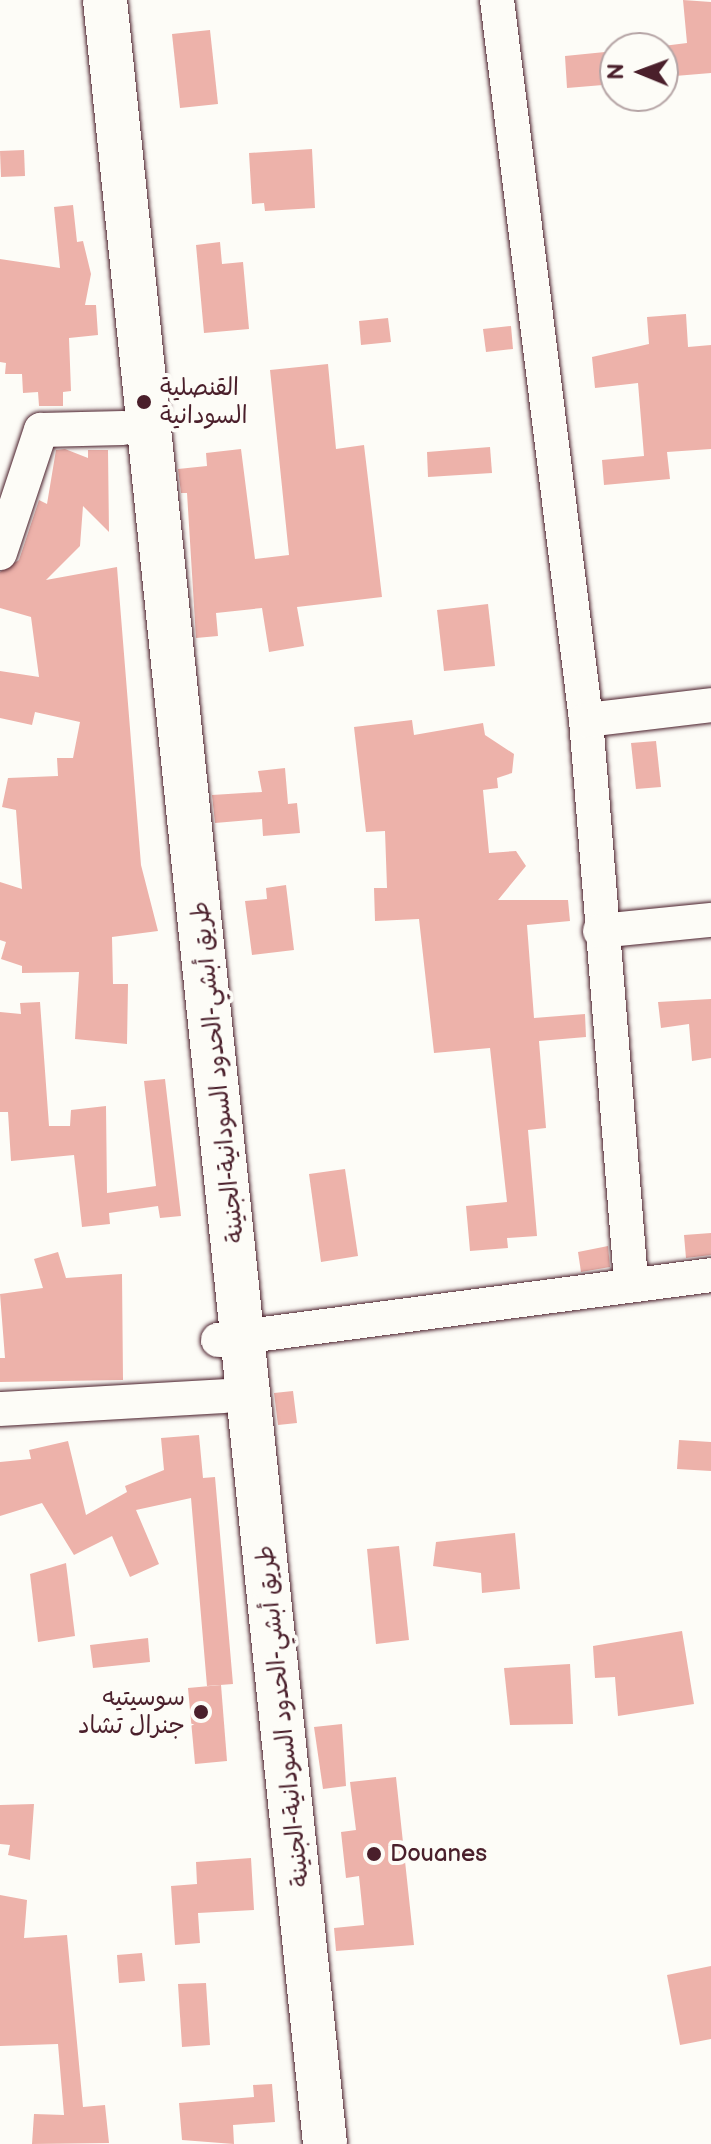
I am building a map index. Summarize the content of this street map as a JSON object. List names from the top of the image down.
{
  "streets": {
    "highway": ["طريق أبشي-الحدود السودانية-الجنينة"]
  },
  "places": ["القنصلية السودانية", "سوسيتيه جنرال تشاد", "Douanes"],
  "north": "left"
}
